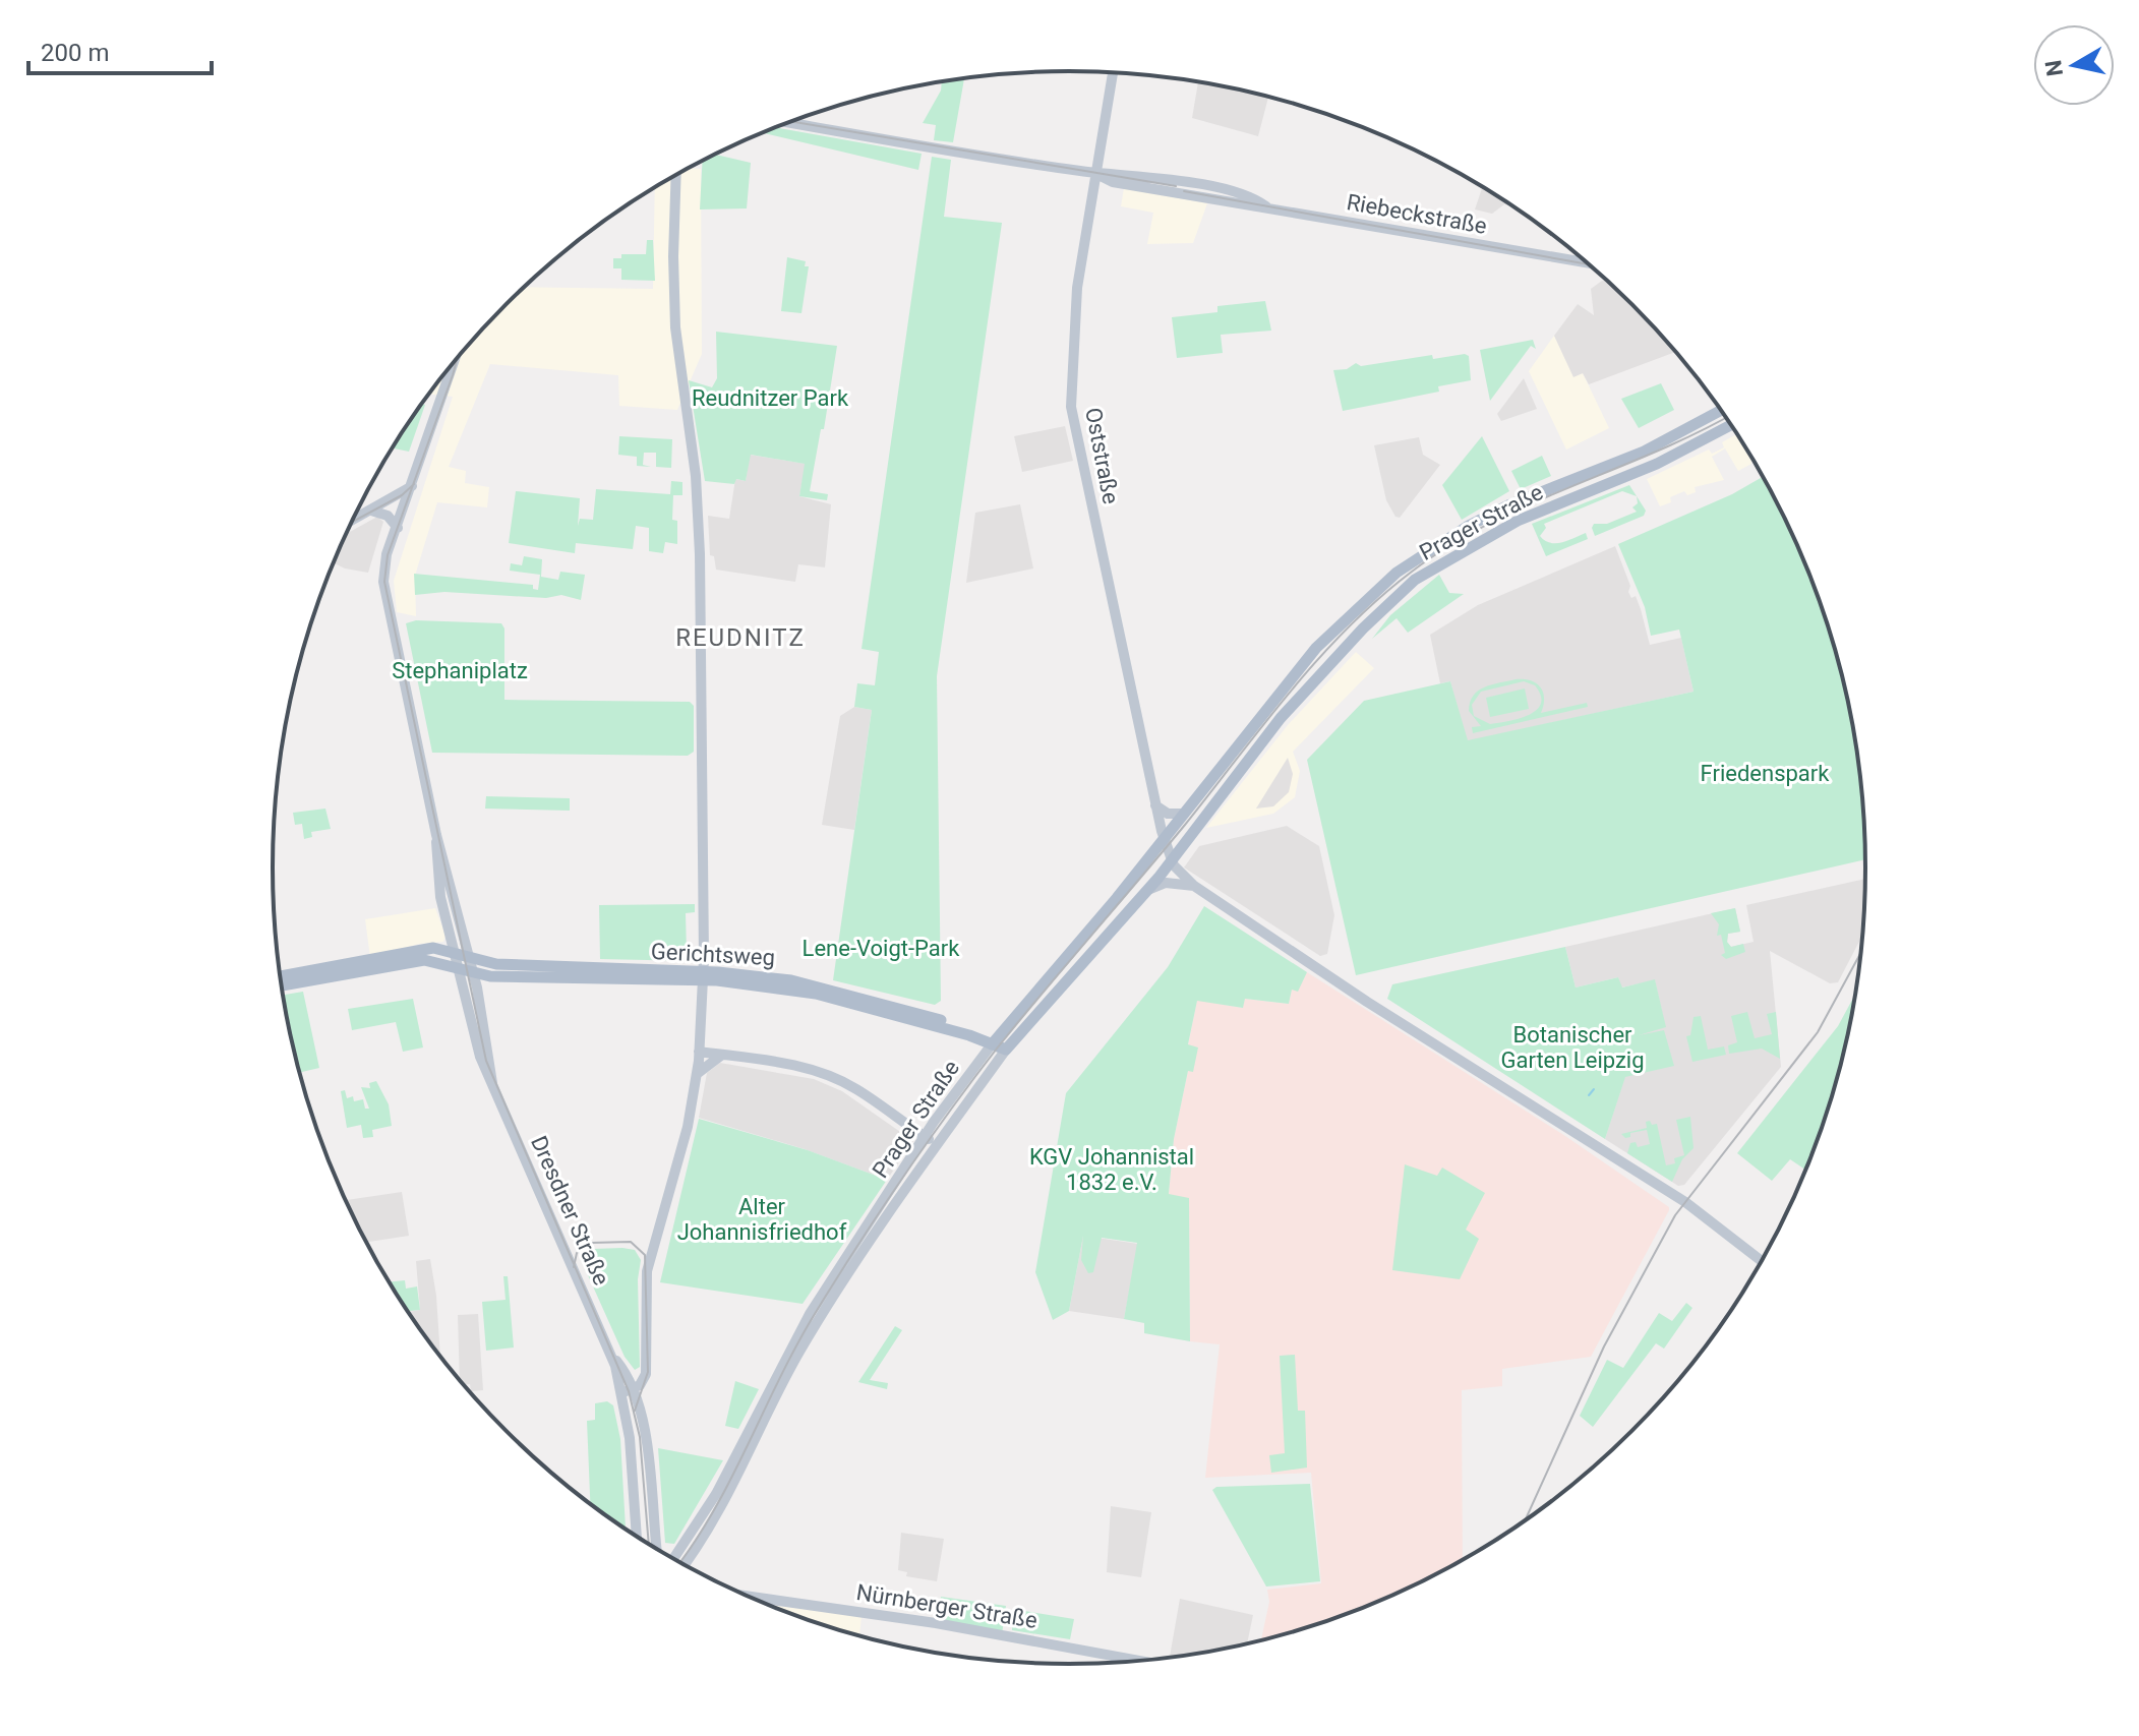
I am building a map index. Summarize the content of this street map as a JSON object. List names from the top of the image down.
{
  "streets": {
    "main road": ["Prager Straße", "Gerichtsweg"],
    "street": [
      "Riebeckstraße",
      "Oststraße",
      "Dresdner Straße",
      "Nürnberger Straße"
    ]
  },
  "crossings": [
    ["Riebeckstraße", "Oststraße"],
    ["Oststraße", "Prager Straße"],
    ["Prager Straße", "Gerichtsweg"],
    ["Gerichtsweg", "Dresdner Straße"]
  ],
  "districts": ["REUDNITZ"],
  "parks": [
    "Reudnitzer Park",
    "Stephaniplatz",
    "Friedenspark",
    "Lene-Voigt-Park",
    "Botanischer Garten Leipzig",
    "KGV Johannistal 1832 e.V.",
    "Alter Johannisfriedhof"
  ],
  "scale_bar": "200 m",
  "north": "left"
}
